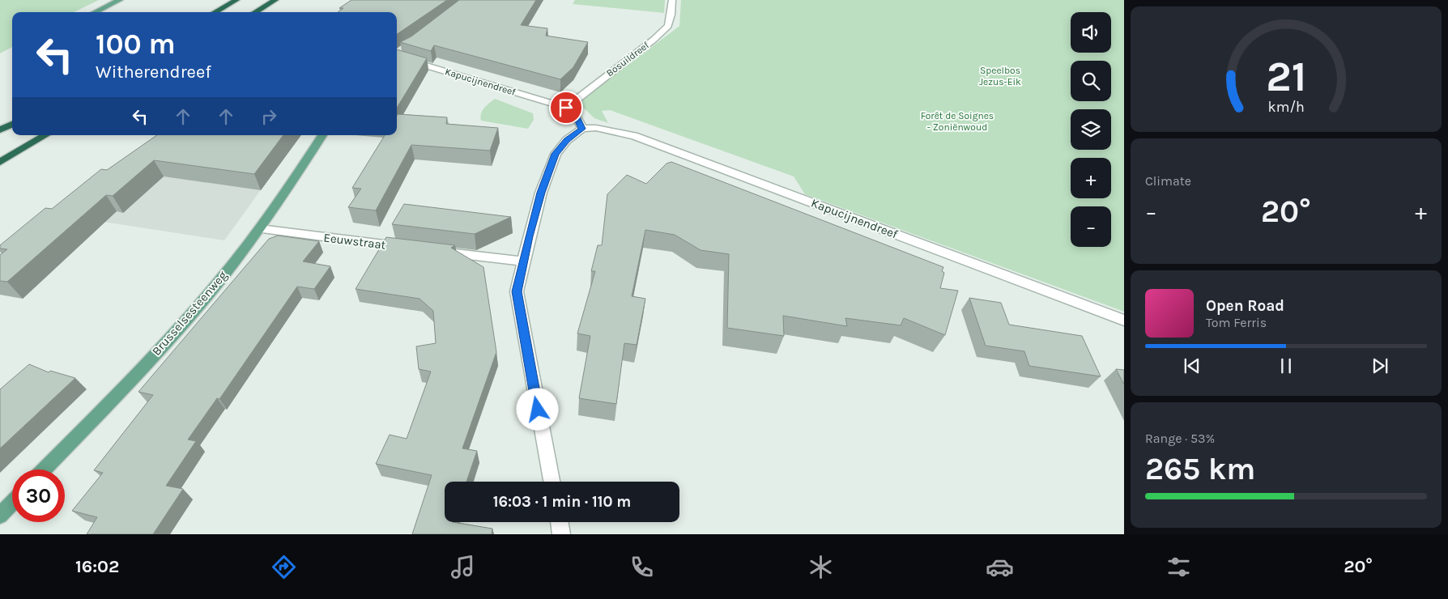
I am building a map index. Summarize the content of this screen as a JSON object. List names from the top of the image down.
{
  "streets": {
    "main road": ["Brusselsesteenweg"],
    "street": ["Bosuildreef", "Kapucijnendreef", "Eeuwstraat"]
  },
  "crossings": [
    ["Bosuildreef", "Kapucijnendreef"],
    ["Eeuwstraat", "Brusselsesteenweg"]
  ],
  "parks": ["Speelbos Jezus-Eik", "Forêt de Soignes - Zoniënwoud"],
  "page": {
    "map_buttons": ["+", "−"],
    "turn": ["100 m", "Witherendreef"],
    "tile": [
      "Climate",
      ["Range · 53%", "265 km"]
    ],
    "heat": ["−", "20°", "+"],
    "song": ["Open Road", "Tom Ferris"],
    "limit": "30",
    "trip": "16:03 · 1 min · 110 m",
    "tabs": ["16:02", "20°"],
    "gauge": ["21", "km/h"]
  }
}
